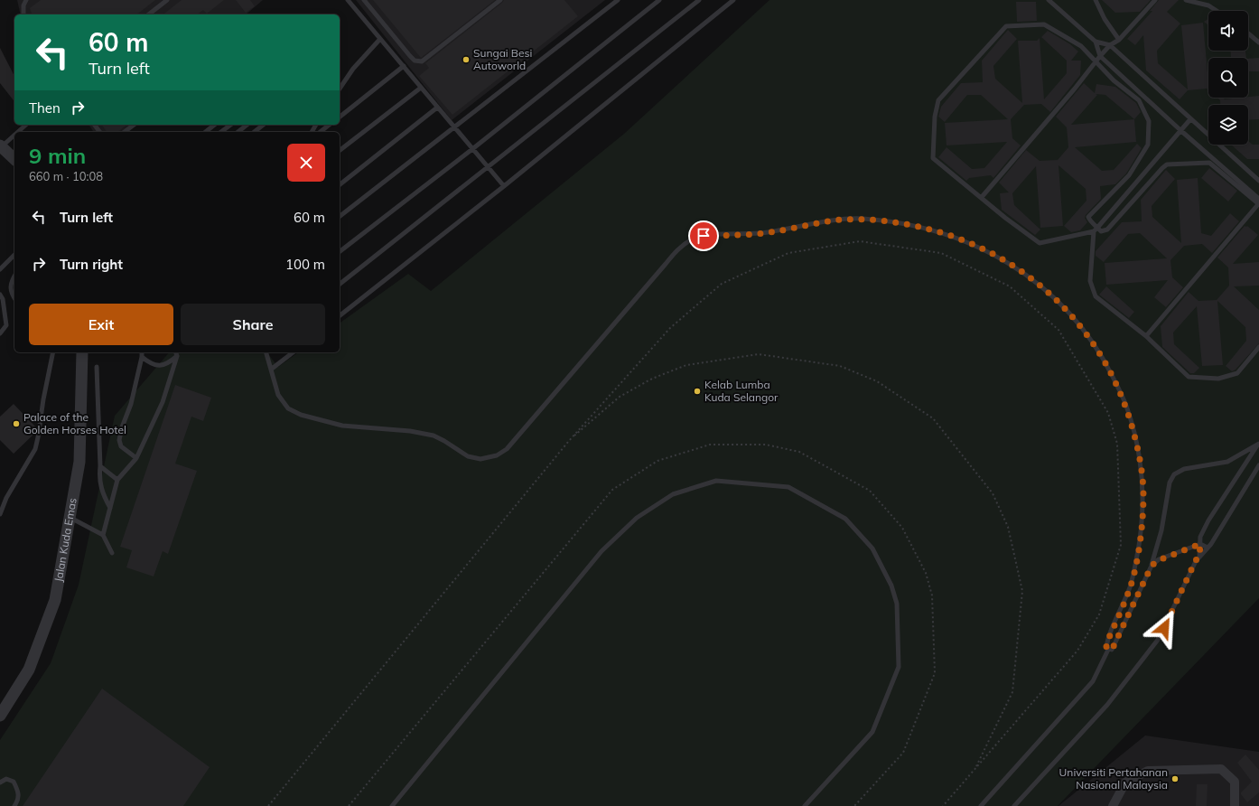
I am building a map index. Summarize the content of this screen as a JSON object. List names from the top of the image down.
{
  "streets": {
    "street": ["Jalan Kuda Emas"]
  },
  "places": [
    "Sungai Besi Autoworld",
    "Kelab Lumba Kuda Selangor",
    "Palace of the Golden Horses Hotel",
    "Universiti Pertahanan Nasional Malaysia"
  ],
  "page": {
    "turn": ["60 m", "Turn left"],
    "then": "Then",
    "heading": ["9 min", "660 m · 10:08"],
    "list": [
      {
        "name": "Turn left",
        "value": "60 m"
      },
      {
        "name": "Turn right",
        "value": "100 m"
      }
    ],
    "buttons": ["Exit", "Share"]
  }
}
